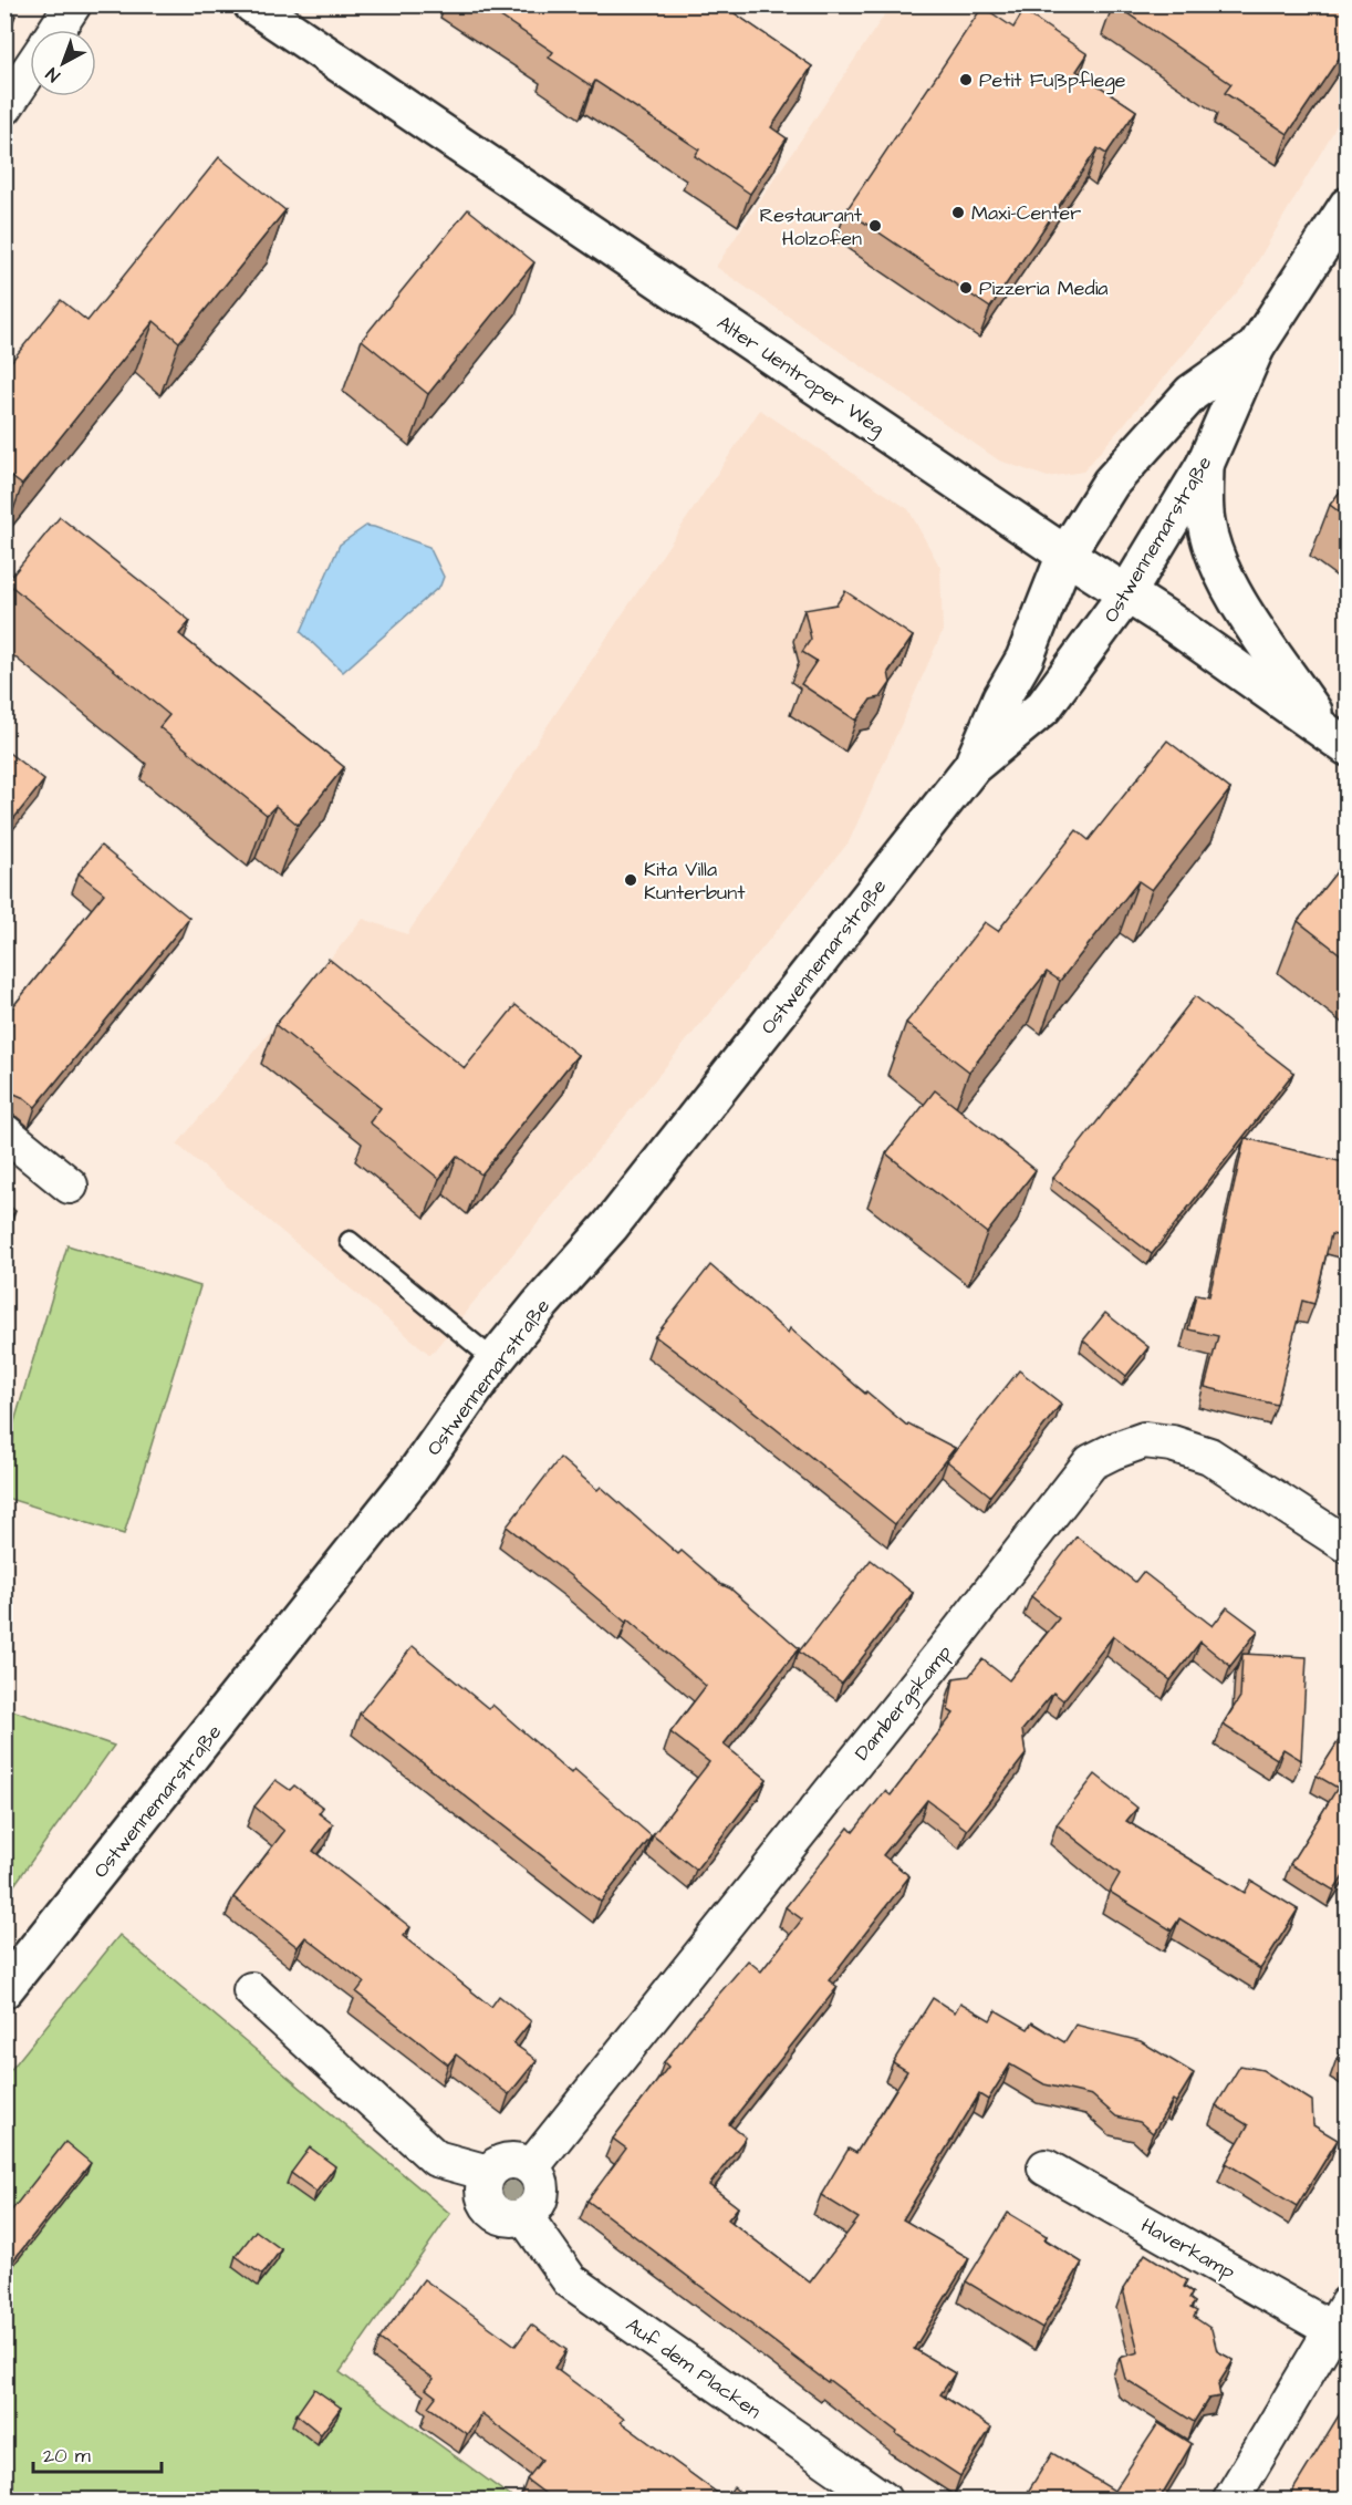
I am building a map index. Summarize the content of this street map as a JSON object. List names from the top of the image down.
{
  "streets": {
    "street": [
      "Alter Uentroper Weg",
      "Ostwennemarstraße",
      "Dambergskamp",
      "Haverkamp",
      "Auf dem Placken"
    ]
  },
  "crossings": [
    ["Alter Uentroper Weg", "Ostwennemarstraße"],
    ["Dambergskamp", "Auf dem Placken"]
  ],
  "places": [
    "Petit Fußpflege",
    "Maxi-Center",
    "Restaurant Holzofen",
    "Pizzeria Media",
    "Kita Villa Kunterbunt"
  ],
  "scale_bar": "20 m",
  "north": "bottom left"
}
